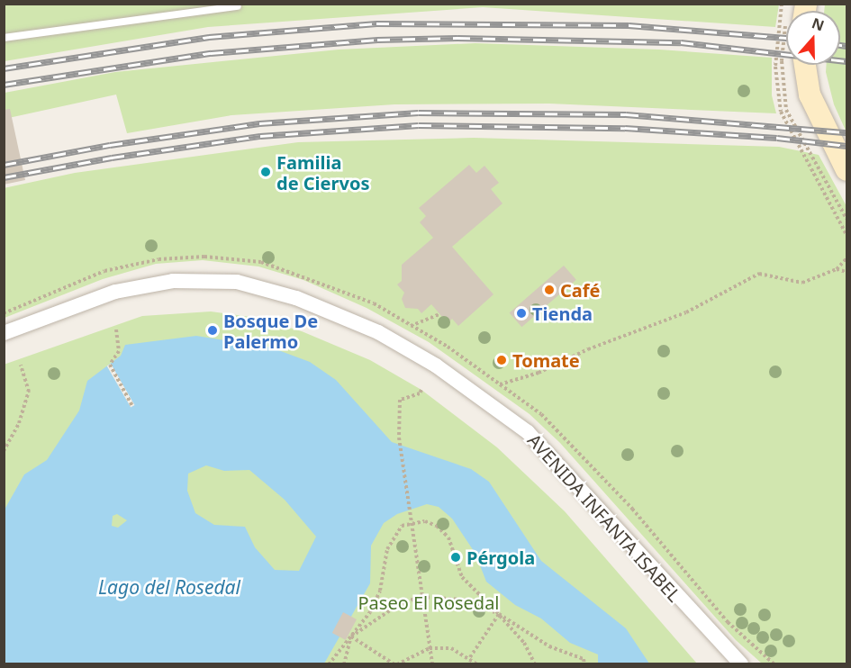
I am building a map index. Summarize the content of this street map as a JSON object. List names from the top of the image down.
{
  "streets": {
    "street": ["AVENIDA INFANTA ISABEL"]
  },
  "water": ["Lago del Rosedal"],
  "parks": ["Paseo El Rosedal"],
  "places": [
    "Familia de Ciervos",
    "Café",
    "Tienda",
    "Bosque De Palermo",
    "Tomate",
    "Pérgola"
  ],
  "north": "top"
}
